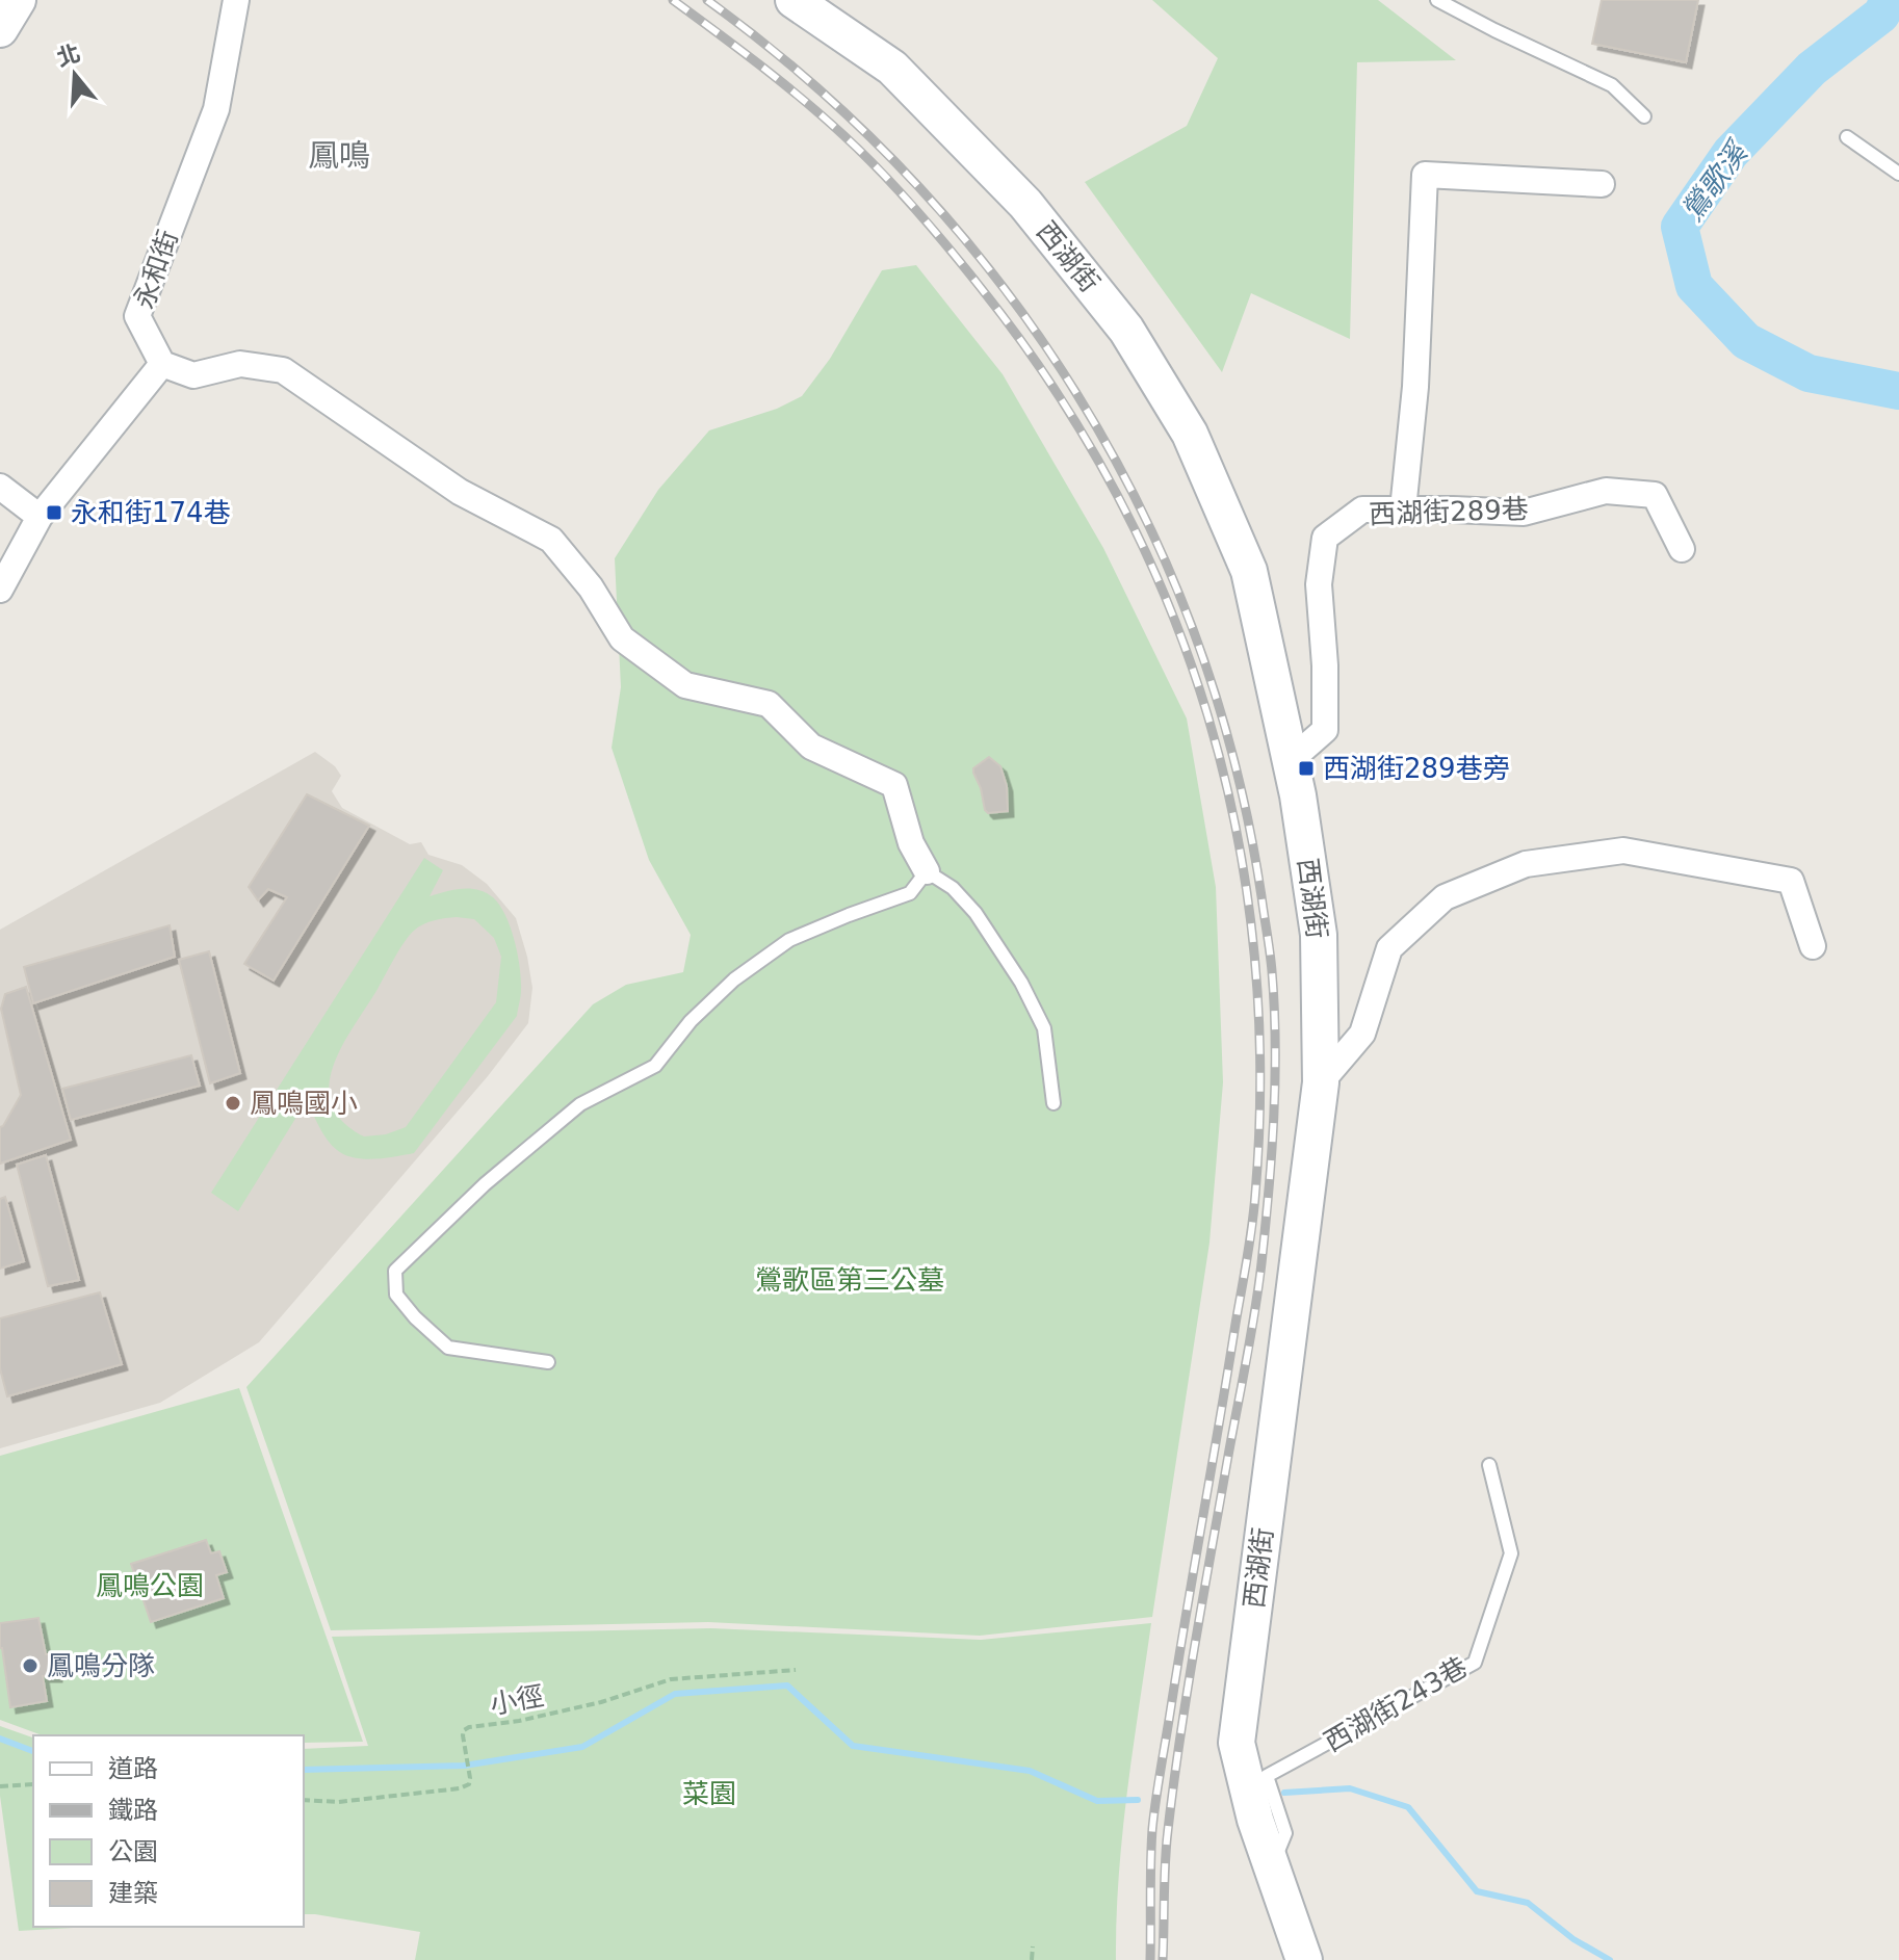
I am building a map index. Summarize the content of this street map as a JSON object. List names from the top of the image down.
{
  "streets": {
    "street": ["西湖街", "永和街", "西湖街289巷"],
    "lane": ["西湖街243巷"],
    "path": ["小徑"]
  },
  "crossings": [
    ["西湖街", "西湖街289巷"],
    ["西湖街", "西湖街243巷"]
  ],
  "districts": ["鳳鳴"],
  "water": ["鶯歌溪"],
  "parks": ["鶯歌區第三公墓", "鳳鳴公園", "菜園"],
  "places": {
    "transit": ["永和街174巷", "西湖街289巷旁"],
    "other": ["鳳鳴國小", "鳳鳴分隊"]
  },
  "legend": [
    "道路",
    "鐵路",
    "公園",
    "建築"
  ],
  "north": "top"
}
